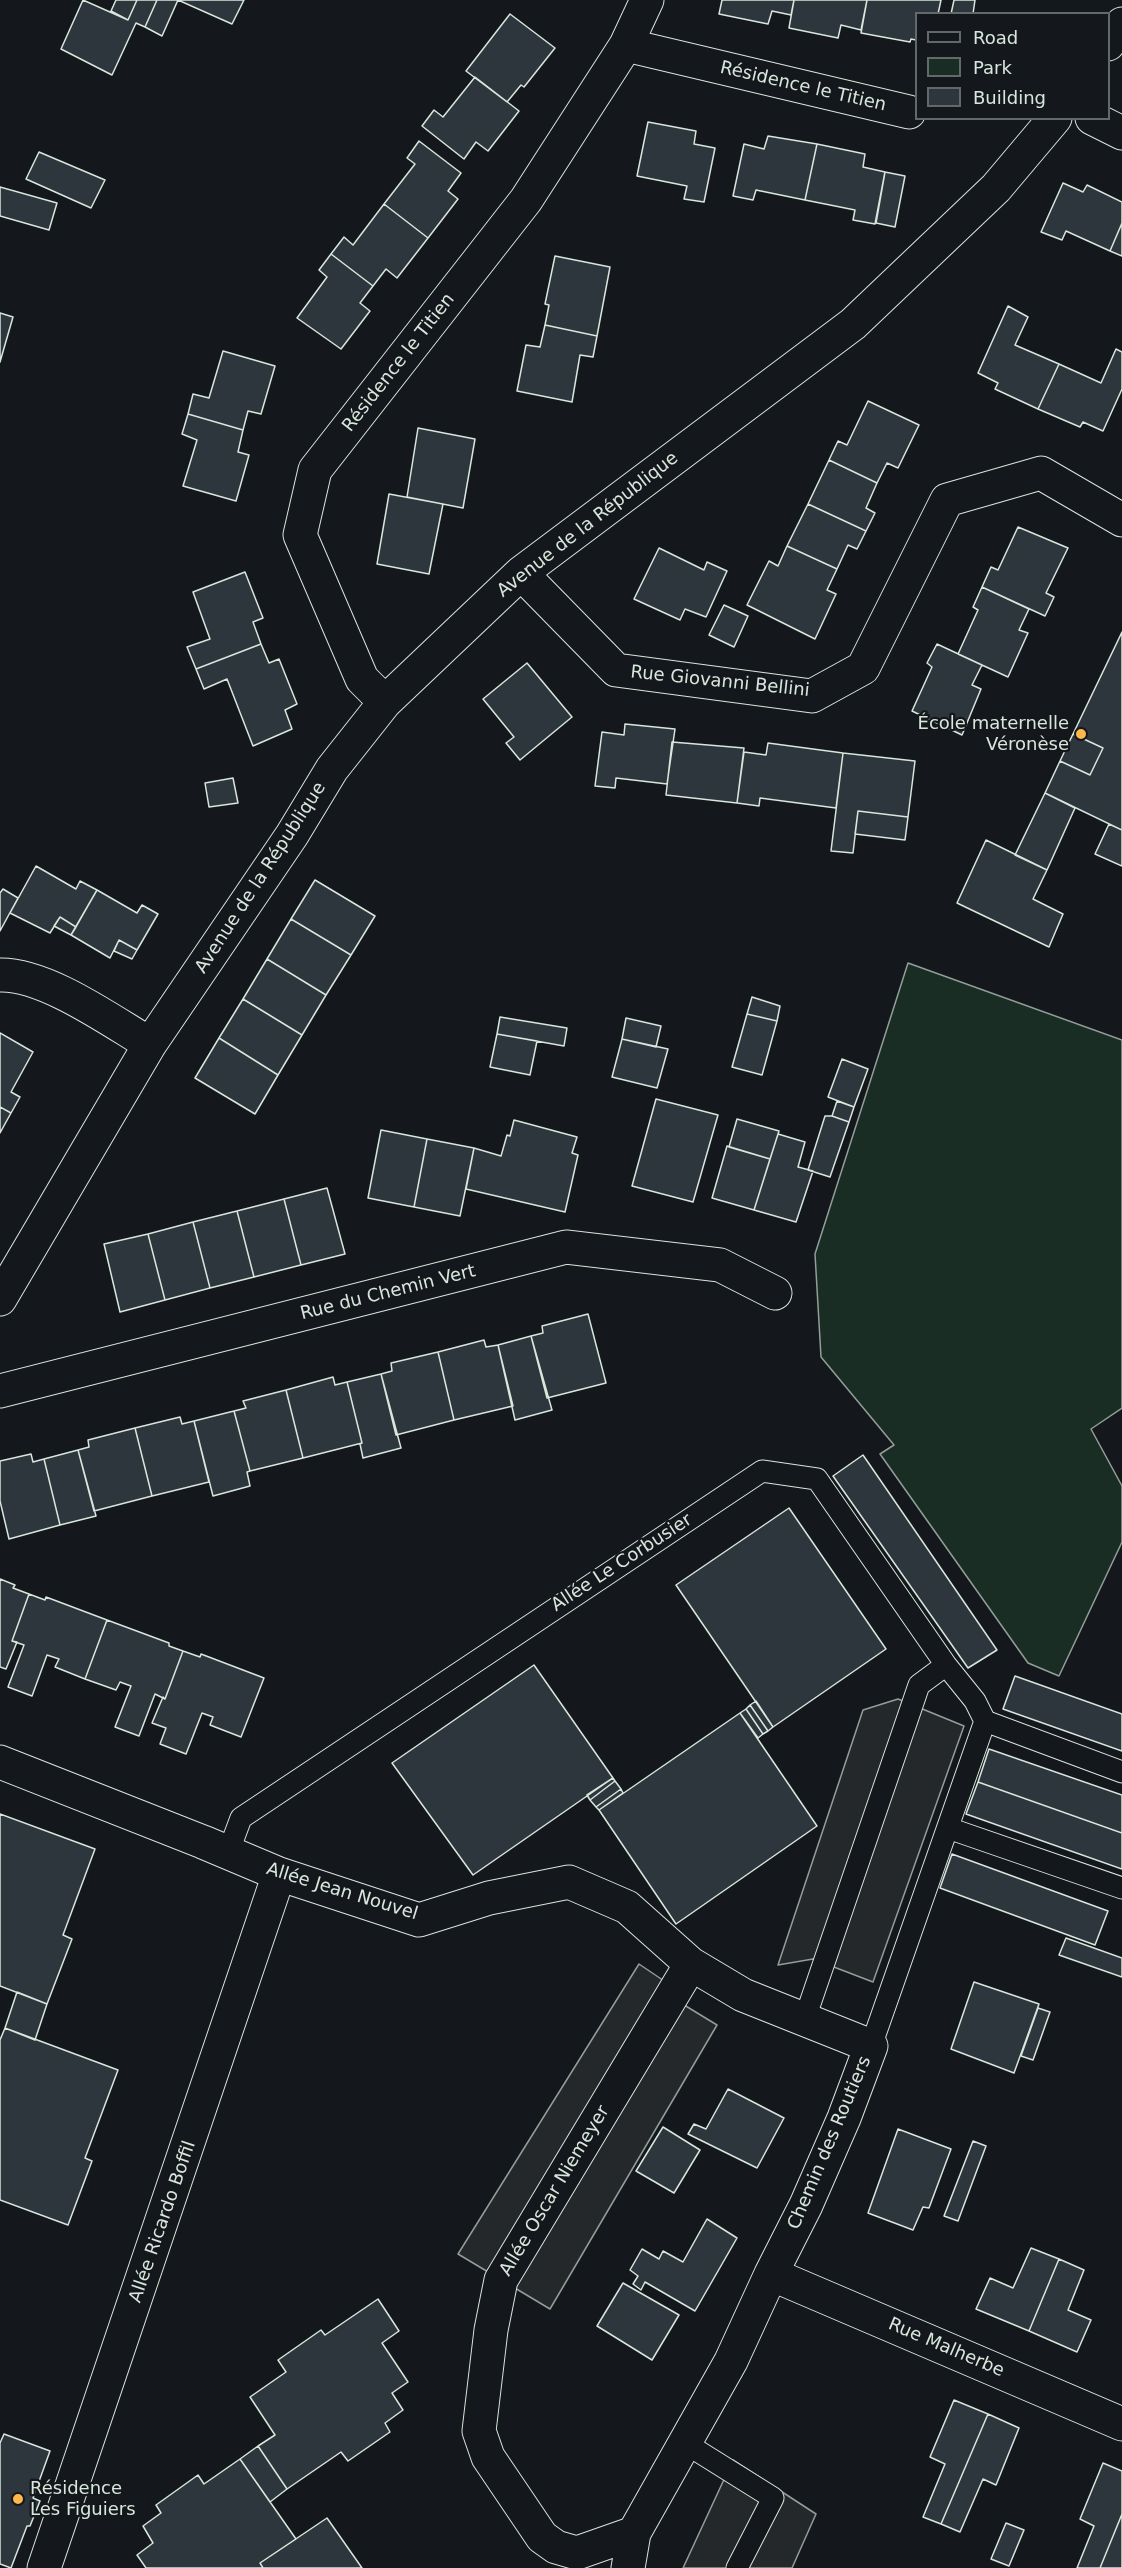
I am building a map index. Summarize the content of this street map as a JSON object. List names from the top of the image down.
{
  "streets": {
    "street": [
      "Résidence le Titien",
      "Avenue de la République",
      "Rue Giovanni Bellini",
      "Rue du Chemin Vert",
      "Allée Jean Nouvel",
      "Chemin des Routiers",
      "Allée Oscar Niemeyer",
      "Allée Ricardo Boffil",
      "Rue Malherbe"
    ],
    "lane": ["Allée Le Corbusier"]
  },
  "crossings": [
    ["Résidence le Titien", "Avenue de la République"],
    ["Avenue de la République", "Rue Giovanni Bellini"],
    ["Allée Le Corbusier", "Allée Jean Nouvel"],
    ["Allée Le Corbusier", "Chemin des Routiers"],
    ["Allée Jean Nouvel", "Chemin des Routiers"],
    ["Allée Jean Nouvel", "Allée Oscar Niemeyer"],
    ["Allée Jean Nouvel", "Allée Ricardo Boffil"],
    ["Chemin des Routiers", "Allée Oscar Niemeyer"],
    ["Chemin des Routiers", "Rue Malherbe"]
  ],
  "places": ["École maternelle Véronèse", "Résidence Les Figuiers"],
  "legend": ["Road", "Park", "Building"]
}
